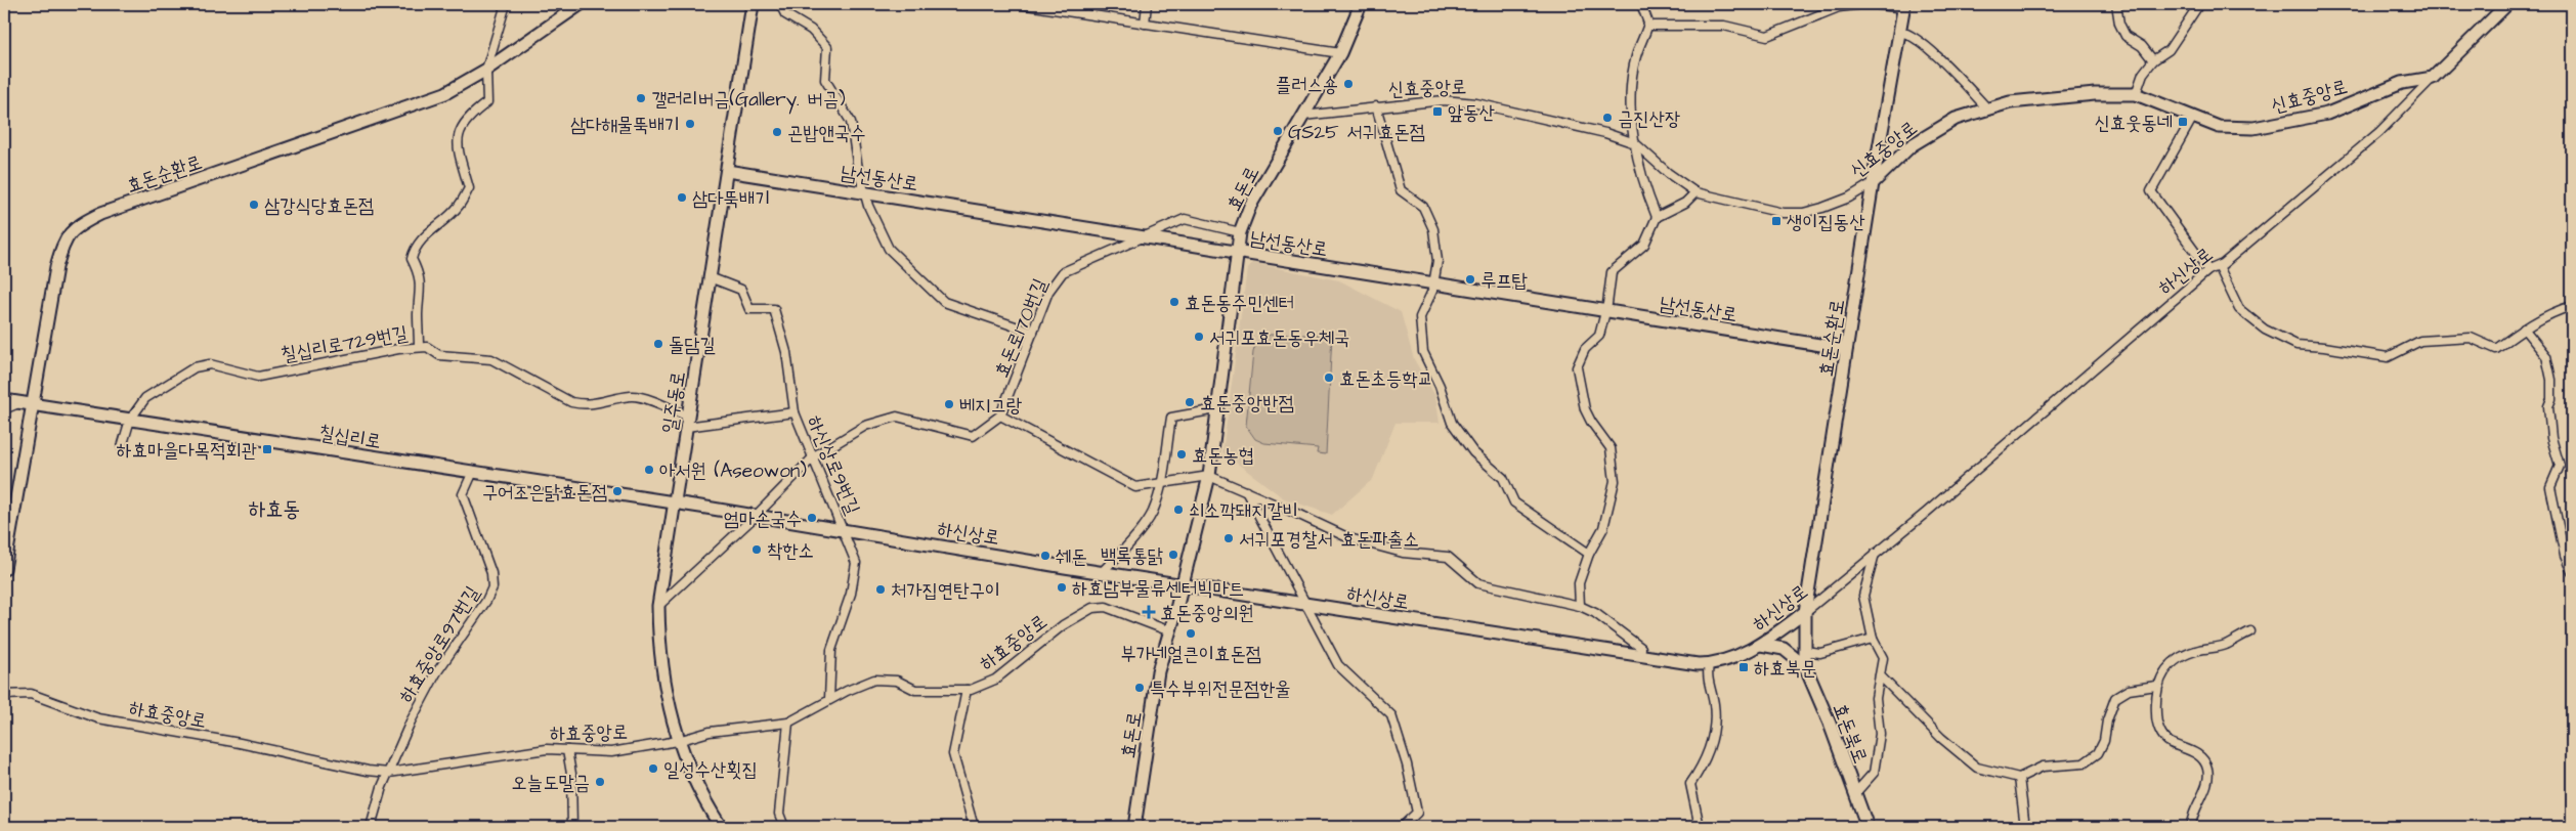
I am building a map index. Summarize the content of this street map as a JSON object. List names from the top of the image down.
{
  "streets": {
    "street": [
      "신효중앙로",
      "효돈순환로",
      "남선동산로",
      "효돈로",
      "하신상로",
      "효돈로170번길",
      "칠십리로729번길",
      "일주동로",
      "칠십리로",
      "하신상로9번길",
      "하효중앙로",
      "하효중앙로97번길",
      "효돈북로"
    ]
  },
  "crossings": [
    ["신효중앙로", "효돈순환로"],
    ["신효중앙로", "효돈로"],
    ["신효중앙로", "하신상로"],
    ["효돈순환로", "남선동산로"],
    ["효돈순환로", "하신상로"],
    ["효돈순환로", "칠십리로"],
    ["효돈순환로", "효돈북로"],
    ["남선동산로", "효돈로"],
    ["남선동산로", "효돈로170번길"],
    ["남선동산로", "일주동로"],
    ["효돈로", "하신상로"],
    ["효돈로", "효돈로170번길"],
    ["효돈로", "하효중앙로"],
    ["하신상로", "일주동로"],
    ["하신상로", "칠십리로"],
    ["하신상로", "하신상로9번길"],
    ["칠십리로729번길", "일주동로"],
    ["칠십리로729번길", "칠십리로"],
    ["칠십리로729번길", "하신상로9번길"],
    ["일주동로", "칠십리로"],
    ["일주동로", "하신상로9번길"],
    ["일주동로", "하효중앙로"],
    ["칠십리로", "하효중앙로97번길"],
    ["하효중앙로", "하효중앙로97번길"]
  ],
  "districts": ["하효동"],
  "places": {
    "other": [
      "플러스숑",
      "갤러리버금(Gallery. 버금)",
      "금진산장",
      "삼다해물뚝배기",
      "GS25 서귀효돈점",
      "곤밥앤국수",
      "삼다뚝배기",
      "삼강식당효돈점",
      "루프탑",
      "효돈동주민센터",
      "서귀포효돈동우체국",
      "돌담길",
      "효돈초등학교",
      "효돈중앙반점",
      "베지그랑",
      "효돈농협",
      "아서원 (Aseowon)",
      "구어조은닭효돈점",
      "쇠소깍돼지갈비",
      "엄마손국수",
      "서귀포경찰서 효돈파출소",
      "착한소",
      "백록통닭",
      "쉐돈",
      "하효남부물류센터빅마트",
      "처가집연탄구이",
      "부가네얼큰이효돈점",
      "특수부위전문점한울",
      "일성수산횟집",
      "오늘도말금"
    ],
    "transit": [
      "앞동산",
      "신효웃동네",
      "생이집동산",
      "하효마을다목적회관",
      "하효북문"
    ],
    "health": ["효돈중앙의원"]
  }
}
